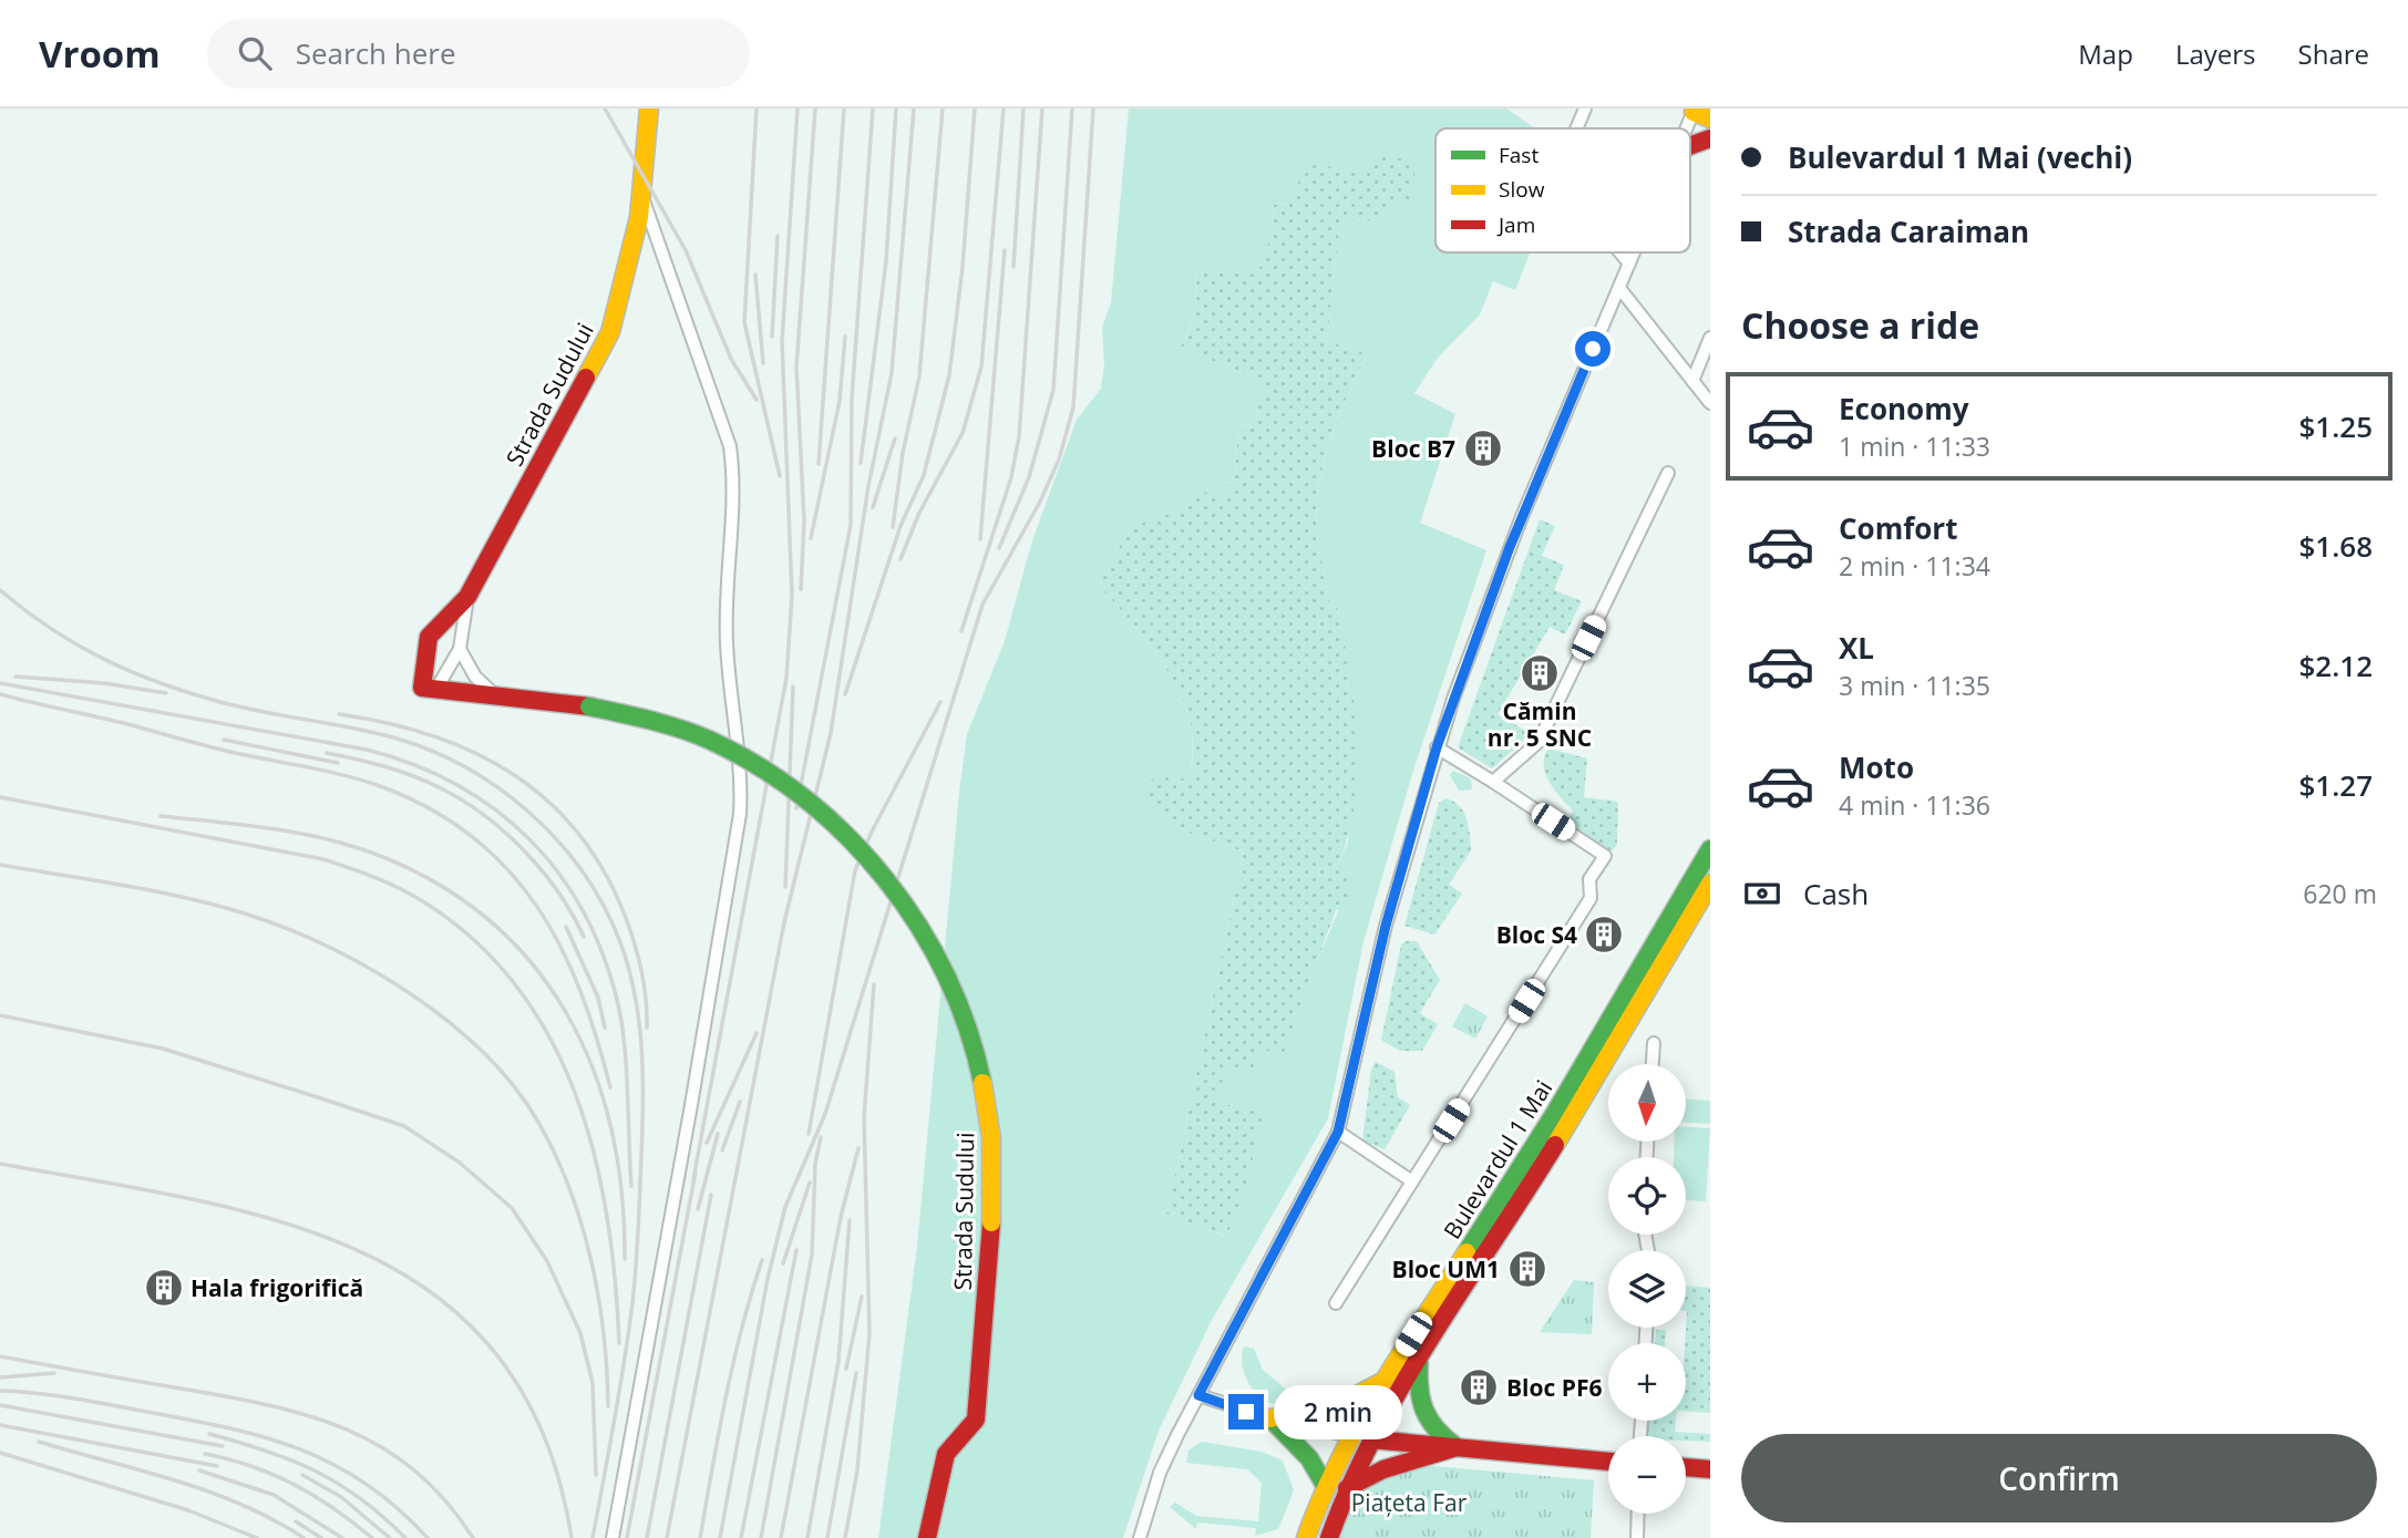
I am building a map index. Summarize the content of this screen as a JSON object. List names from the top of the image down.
{
  "streets": {
    "street": ["Strada Sudului", "Bulevardul 1 Mai"]
  },
  "parks": ["Piațeta Far"],
  "places": {
    "building": [
      "Bloc B7",
      "Cămin nr. 5 SNC",
      "Bloc S4",
      "Bloc UM1",
      "Hala frigorifică",
      "Bloc PF6"
    ]
  },
  "legend": ["Fast", "Slow", "Jam"],
  "north": "bottom",
  "page": {
    "header": "Vroom",
    "search": "Search here",
    "nav": ["Map", "Layers", "Share"],
    "banner": ["Bulevardul 1 Mai (vechi)", "Strada Caraiman"],
    "heading": "Choose a ride",
    "list": [
      {
        "name": "Economy",
        "note": "1 min · 11:33",
        "value": "$1.25"
      },
      {
        "name": "Comfort",
        "note": "2 min · 11:34",
        "value": "$1.68"
      },
      {
        "name": "XL",
        "note": "3 min · 11:35",
        "value": "$2.12"
      },
      {
        "name": "Moto",
        "note": "4 min · 11:36",
        "value": "$1.27"
      }
    ],
    "pay": ["Cash", "620 m"],
    "map_buttons": ["+", "−"],
    "bubble": "2 min",
    "buttons": "Confirm"
  }
}
